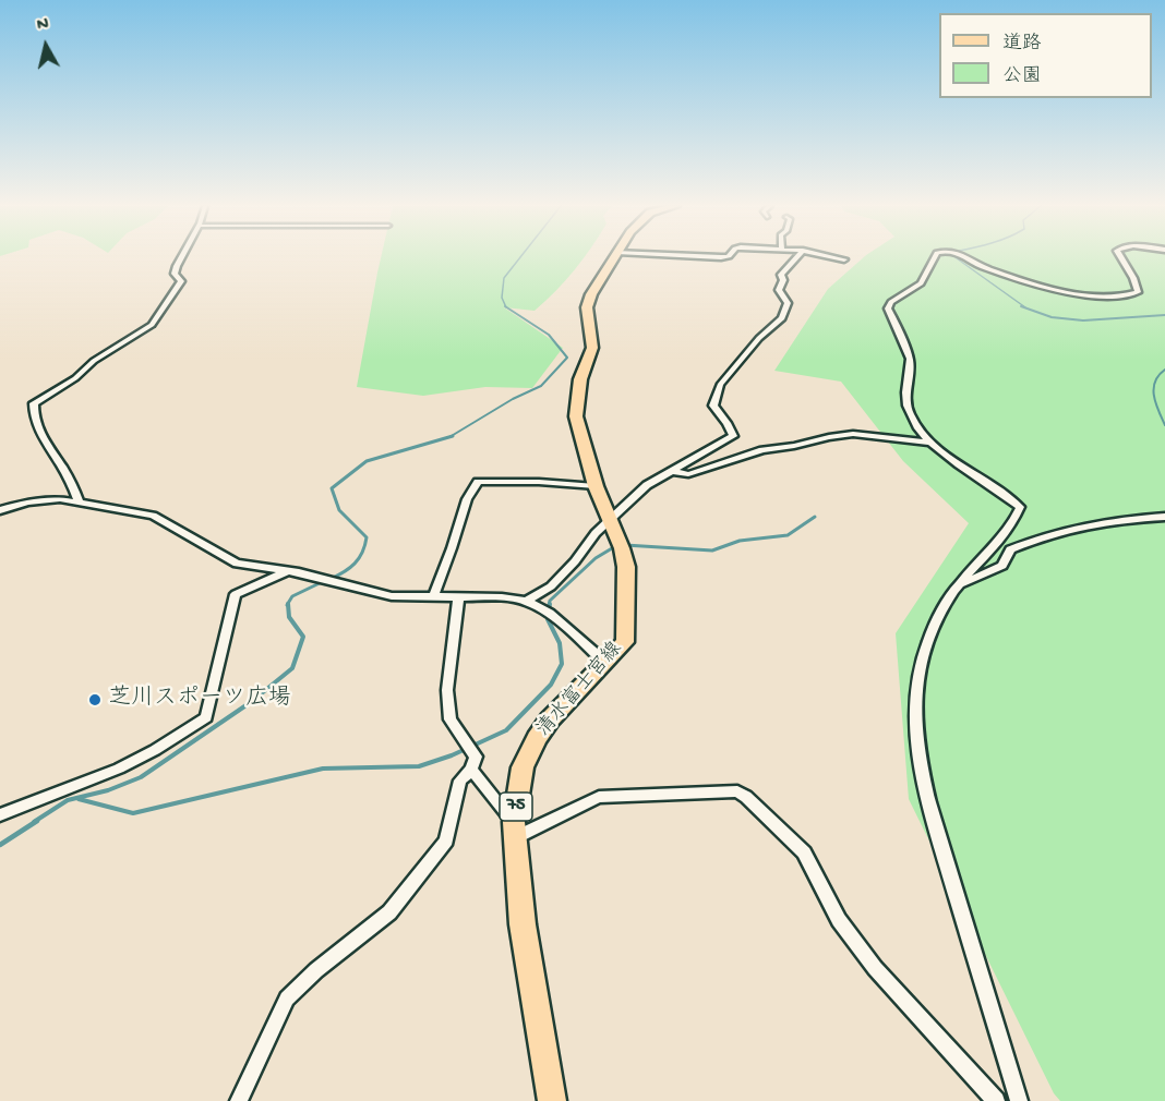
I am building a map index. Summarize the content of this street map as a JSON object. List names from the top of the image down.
{
  "streets": {
    "main road": ["清水富士宮線", "75"]
  },
  "places": ["芝川スポーツ広場"],
  "legend": ["道路", "公園"],
  "north": "top"
}
